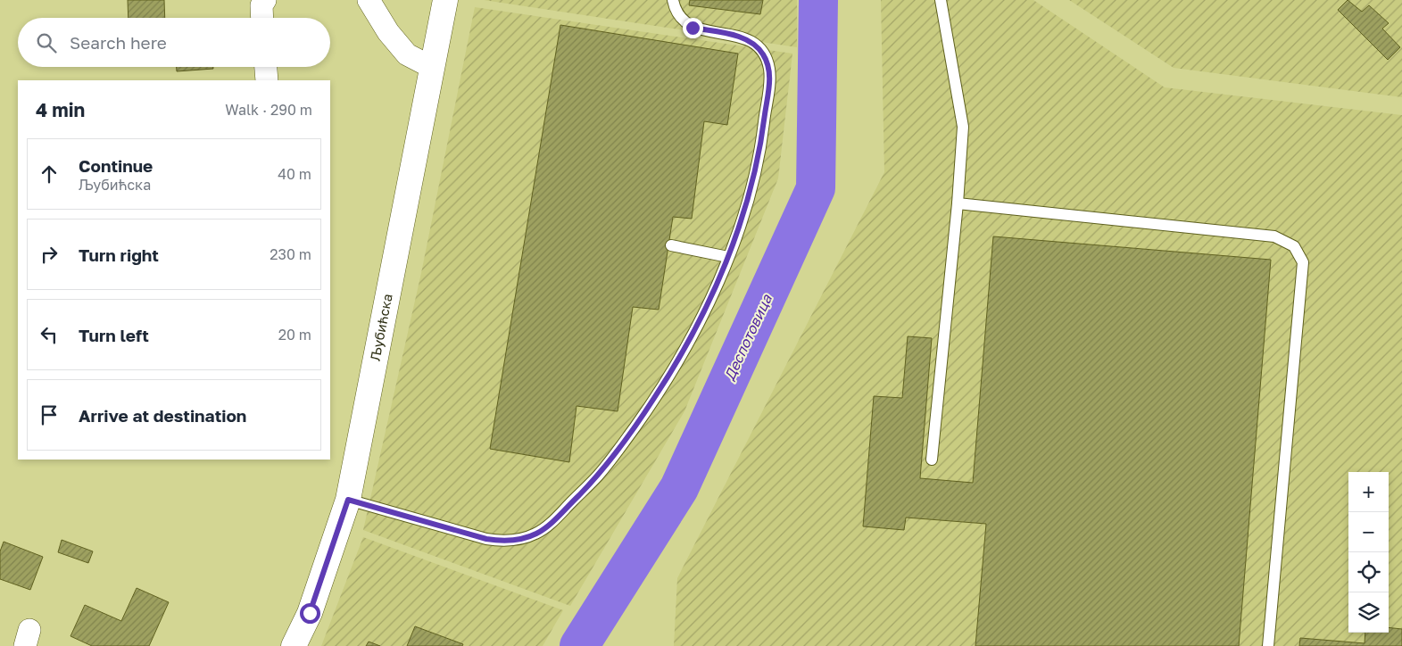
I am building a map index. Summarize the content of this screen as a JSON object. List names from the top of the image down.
{
  "streets": {
    "street": ["Љубићска"]
  },
  "water": ["Деспотовица"],
  "page": {
    "search": "Search here",
    "heading": ["4 min", "Walk · 290 m"],
    "list": [
      ["Continue", "Љубићска", "40 m"],
      ["Turn right", "230 m"],
      ["Turn left", "20 m"],
      "Arrive at destination"
    ],
    "map_buttons": ["+", "−"]
  }
}
